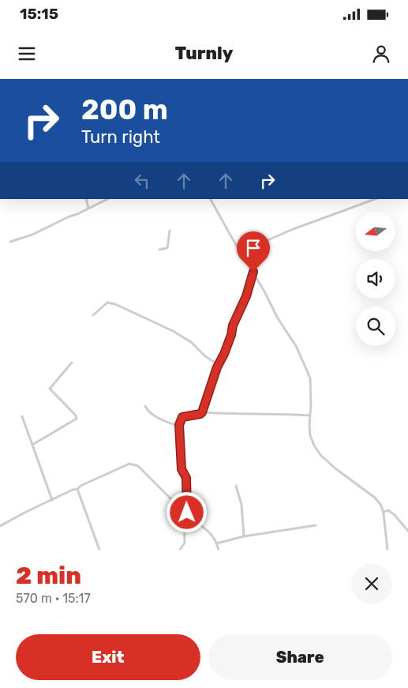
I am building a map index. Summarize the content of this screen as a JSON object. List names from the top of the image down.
{
  "north": "left",
  "page": {
    "status": "15:15",
    "header": "Turnly",
    "turn": ["200 m", "Turn right"],
    "heading": ["2 min", "570 m · 15:17"],
    "buttons": ["Exit", "Share"]
  }
}
